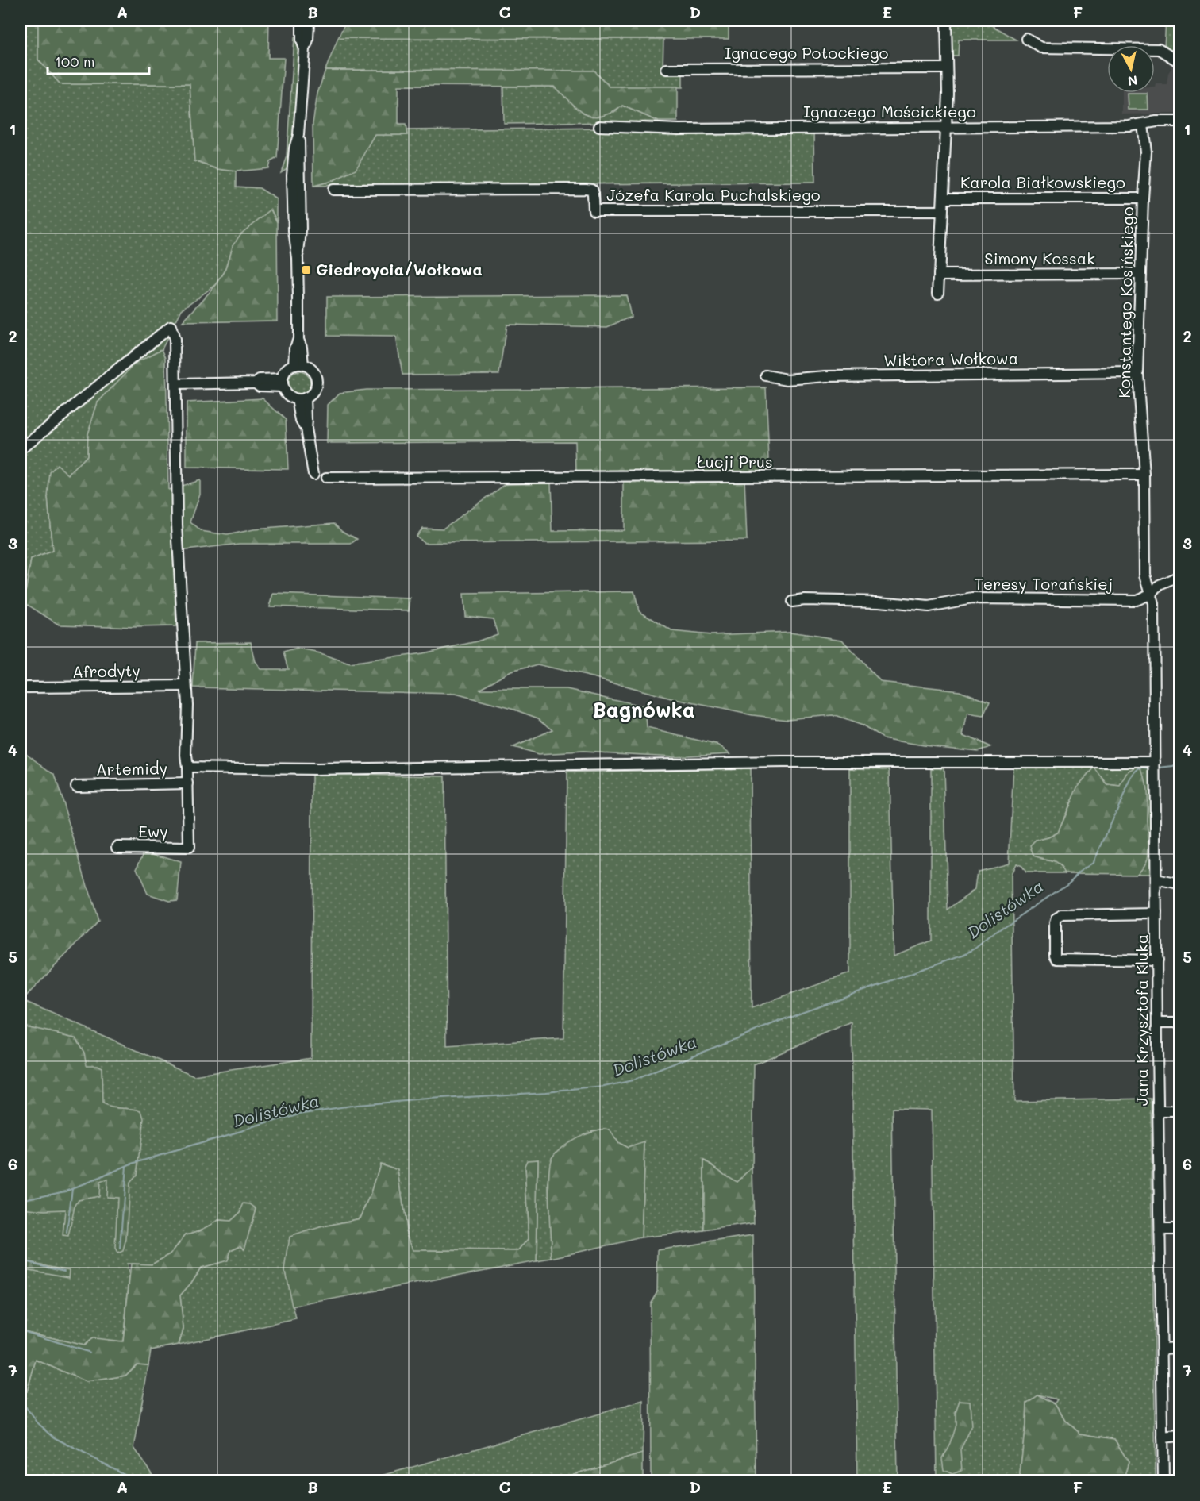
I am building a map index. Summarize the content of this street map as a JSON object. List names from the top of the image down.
{
  "streets": {
    "street": [
      "Ignacego Potockiego",
      "Ignacego Mościckiego",
      "Karola Białkowskiego",
      "Józefa Karola Puchalskiego",
      "Simony Kossak",
      "Konstantego Kosińskiego",
      "Wiktora Wołkowa",
      "Łucji Prus",
      "Teresy Torańskiej",
      "Afrodyty",
      "Artemidy",
      "Ewy",
      "Jana Krzysztofa Kluka"
    ]
  },
  "crossings": [
    ["Ignacego Mościckiego", "Konstantego Kosińskiego"],
    ["Karola Białkowskiego", "Konstantego Kosińskiego"],
    ["Simony Kossak", "Konstantego Kosińskiego"],
    ["Konstantego Kosińskiego", "Wiktora Wołkowa"],
    ["Konstantego Kosińskiego", "Łucji Prus"],
    ["Konstantego Kosińskiego", "Teresy Torańskiej"],
    ["Konstantego Kosińskiego", "Jana Krzysztofa Kluka"],
    ["Teresy Torańskiej", "Jana Krzysztofa Kluka"],
    ["Artemidy", "Ewy"]
  ],
  "districts": ["Bagnówka"],
  "water": ["Dolistówka"],
  "places": {
    "transit": ["Giedroycia/Wołkowa"]
  },
  "scale_bar": "100 m",
  "north": "bottom",
  "grid": {
    "columns": [
      "A",
      "B",
      "C",
      "D",
      "E",
      "F"
    ],
    "rows": [
      "1",
      "2",
      "3",
      "4",
      "5",
      "6",
      "7"
    ]
  }
}
